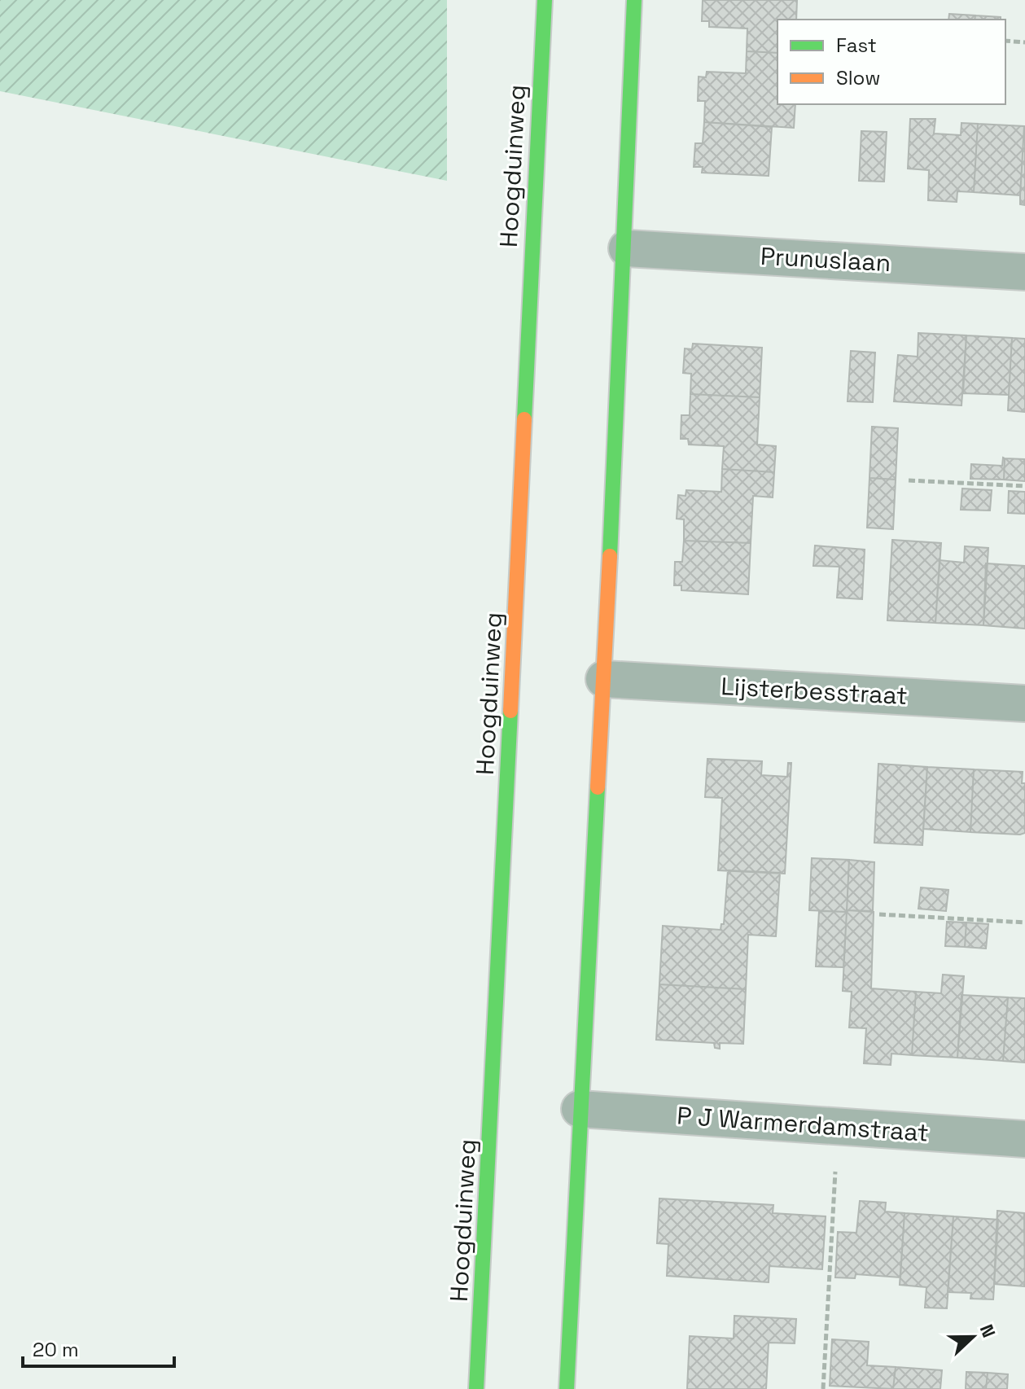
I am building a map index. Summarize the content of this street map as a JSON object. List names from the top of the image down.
{
  "streets": {
    "street": [
      "Hoogduinweg",
      "Prunuslaan",
      "Lijsterbesstraat",
      "P J Warmerdamstraat"
    ]
  },
  "legend": ["Fast", "Slow"],
  "scale_bar": "20 m",
  "north": "right"
}
